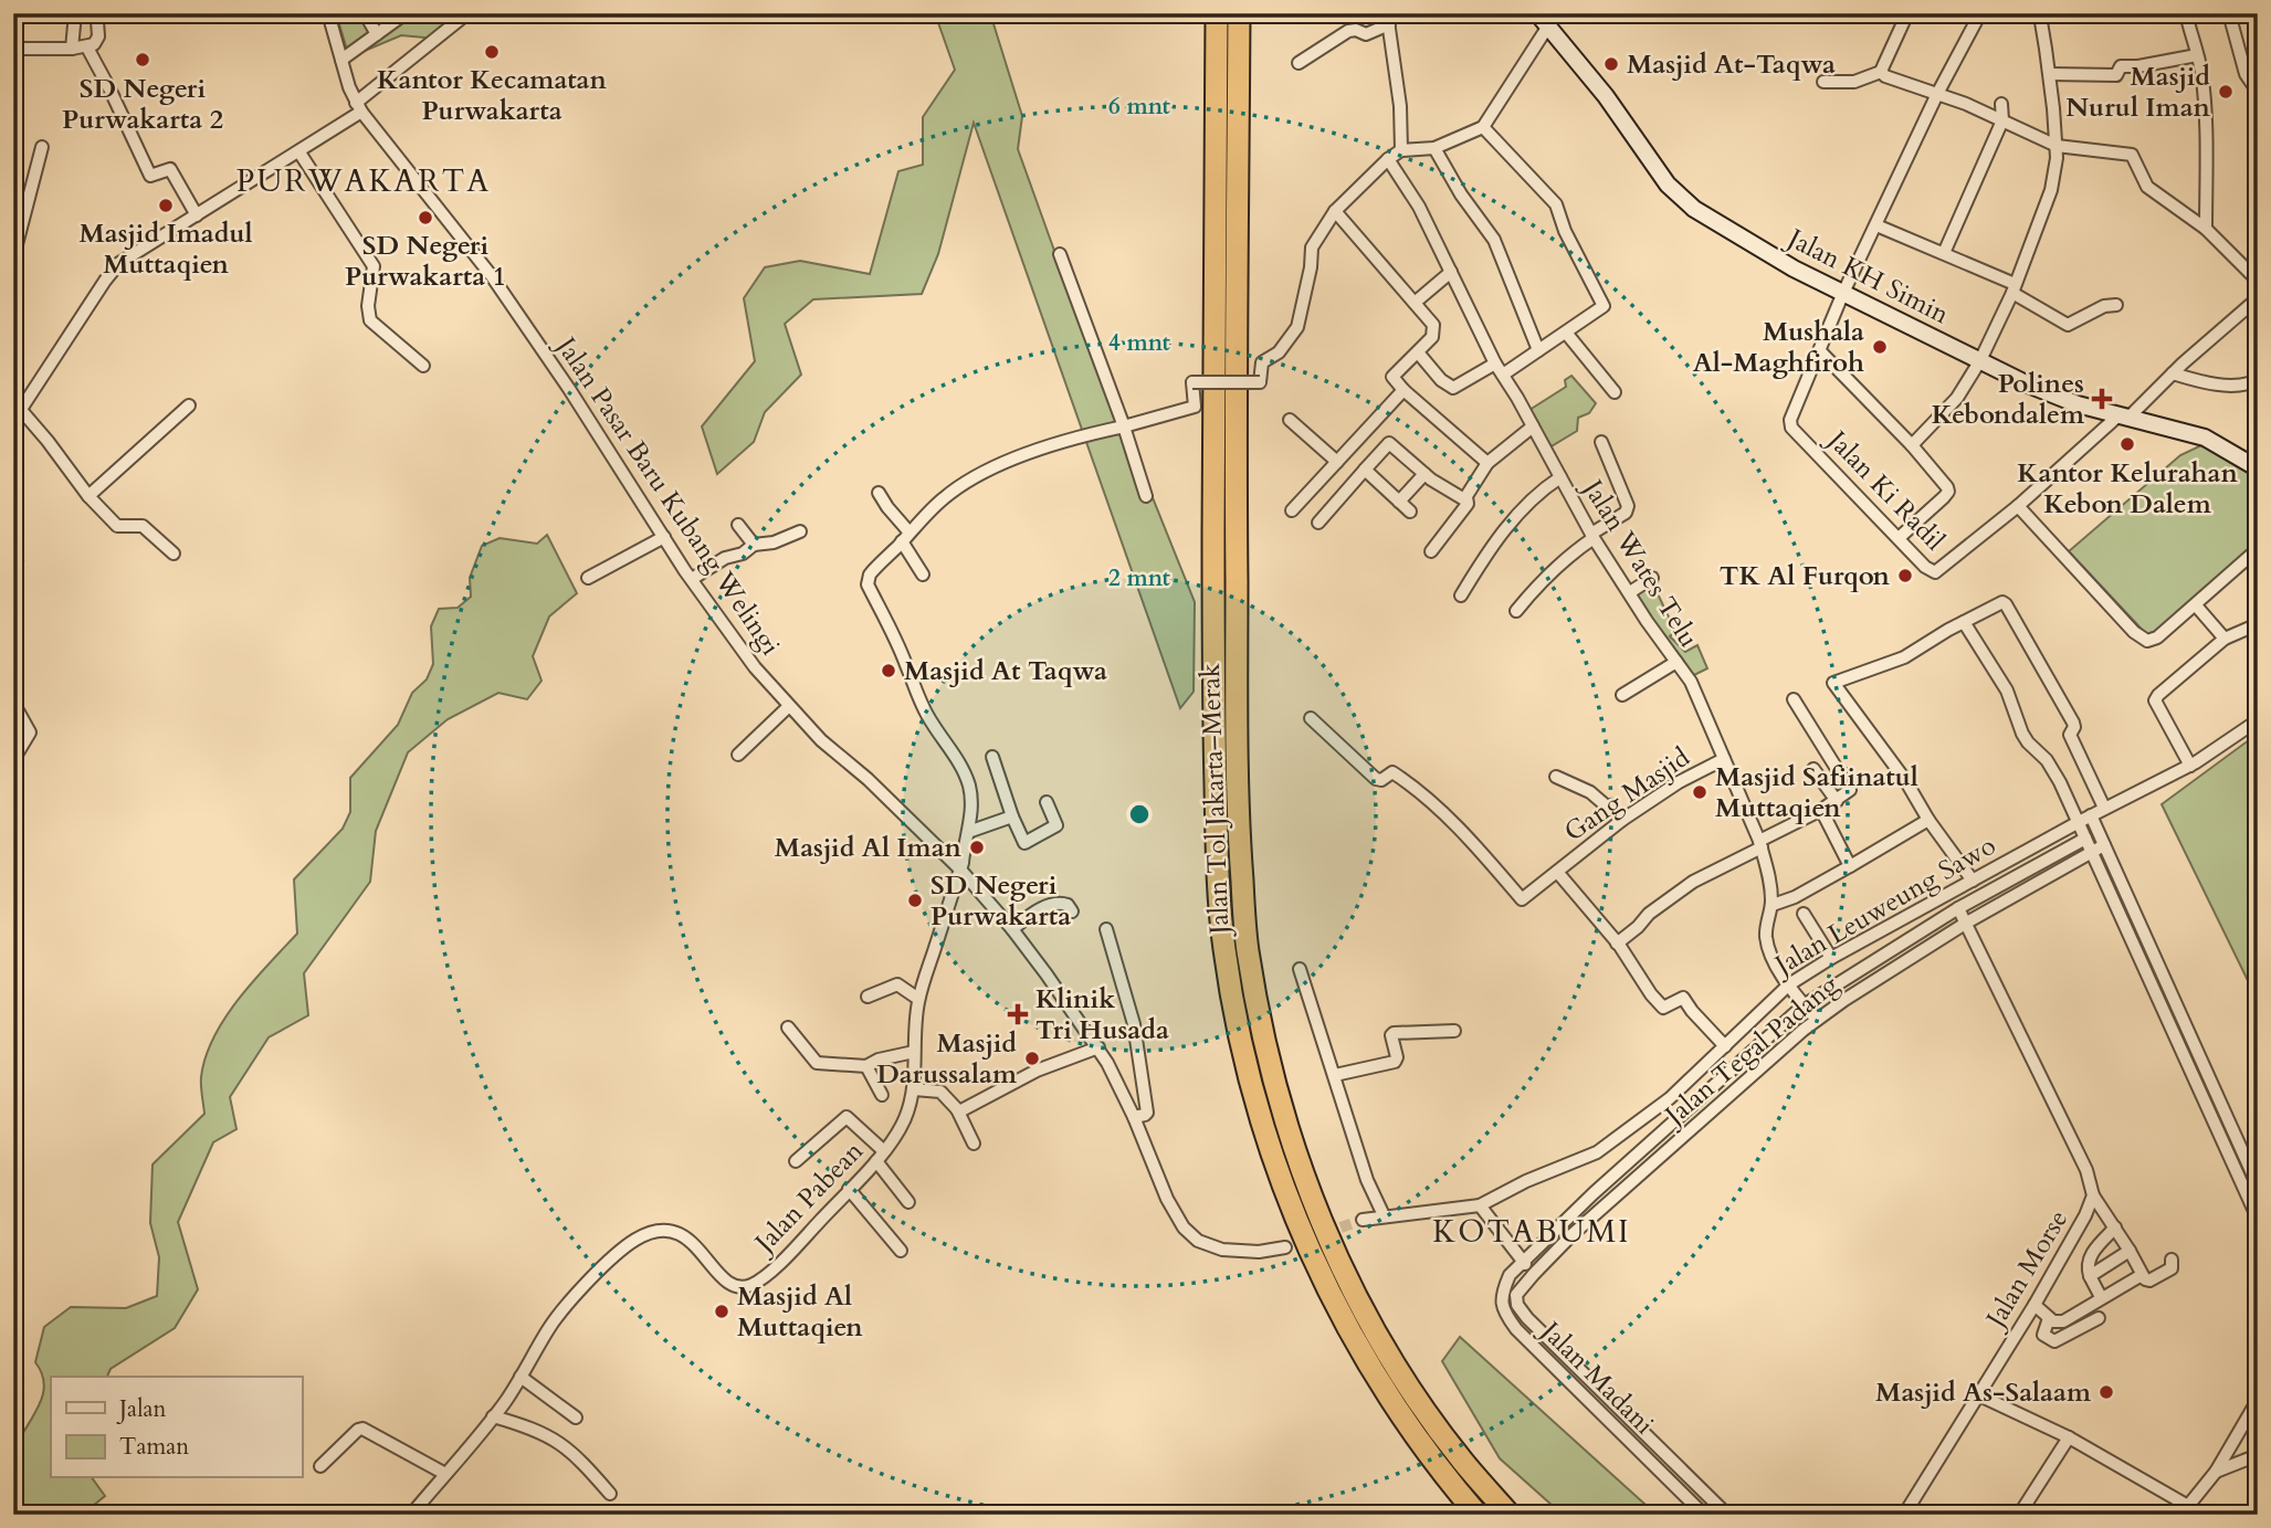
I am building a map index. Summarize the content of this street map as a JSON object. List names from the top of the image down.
{
  "streets": {
    "highway": ["Jalan Tol Jakarta–Merak"],
    "street": [
      "Jalan KH Simin",
      "Jalan Ki Radil",
      "Jalan Pasar Baru Kubang Welingi",
      "Jalan Wates Telu",
      "Gang Masjid",
      "Jalan Leuweung Sawo",
      "Jalan Tegal Padang",
      "Jalan Pabean",
      "Jalan Morse",
      "Jalan Madani"
    ]
  },
  "crossings": [
    ["Jalan KH Simin", "Jalan Ki Radil"],
    ["Jalan Pasar Baru Kubang Welingi", "Jalan Pabean"],
    ["Jalan Wates Telu", "Gang Masjid"],
    ["Jalan Wates Telu", "Jalan Leuweung Sawo"],
    ["Jalan Wates Telu", "Jalan Tegal Padang"],
    ["Jalan Tegal Padang", "Jalan Morse"]
  ],
  "districts": ["PURWAKARTA", "KOTABUMI"],
  "places": {
    "other": [
      "Kantor Kecamatan Purwakarta",
      "SD Negeri Purwakarta 2",
      "Masjid At-Taqwa",
      "Masjid Nurul Iman",
      "Masjid Imadul Muttaqien",
      "SD Negeri Purwakarta 1",
      "Mushala Al-Maghfiroh",
      "Kantor Kelurahan Kebon Dalem",
      "TK Al Furqon",
      "Masjid At Taqwa",
      "Masjid Safiinatul Muttaqien",
      "Masjid Al Iman",
      "SD Negeri Purwakarta",
      "Masjid Darussalam",
      "Masjid Al Muttaqien",
      "Masjid As-Salaam"
    ],
    "health": ["Polines Kebondalem", "Klinik Tri Husada"]
  },
  "legend": ["Jalan", "Taman"],
  "rings": ["6 mnt", "4 mnt", "2 mnt"]
}
